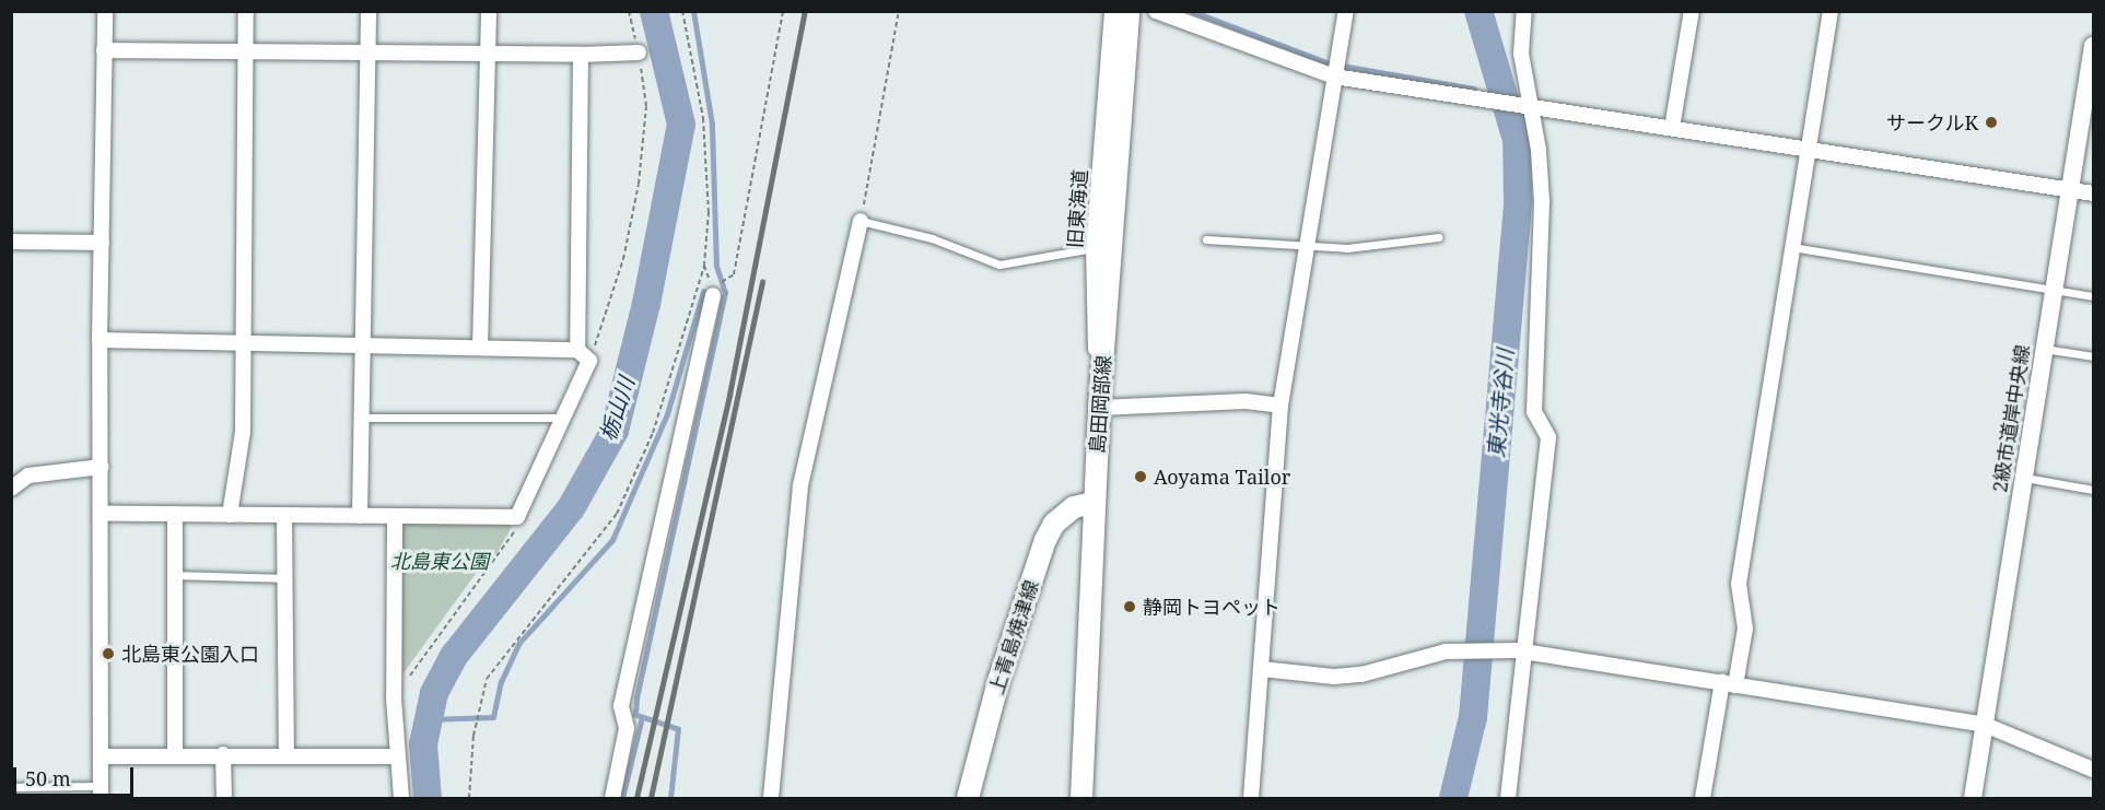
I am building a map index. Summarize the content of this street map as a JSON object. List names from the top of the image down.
{
  "streets": {
    "main road": ["島田岡部線", "上青島焼津線"],
    "street": ["旧東海道", "2級市道岸中央線"]
  },
  "crossings": [
    ["旧東海道", "島田岡部線"],
    ["島田岡部線", "上青島焼津線"]
  ],
  "water": ["東光寺谷川", "栃山川"],
  "parks": ["北島東公園"],
  "places": [
    "サークルK",
    "Aoyama Tailor",
    "静岡トヨペット",
    "北島東公園入口"
  ],
  "scale_bar": "50 m"
}
